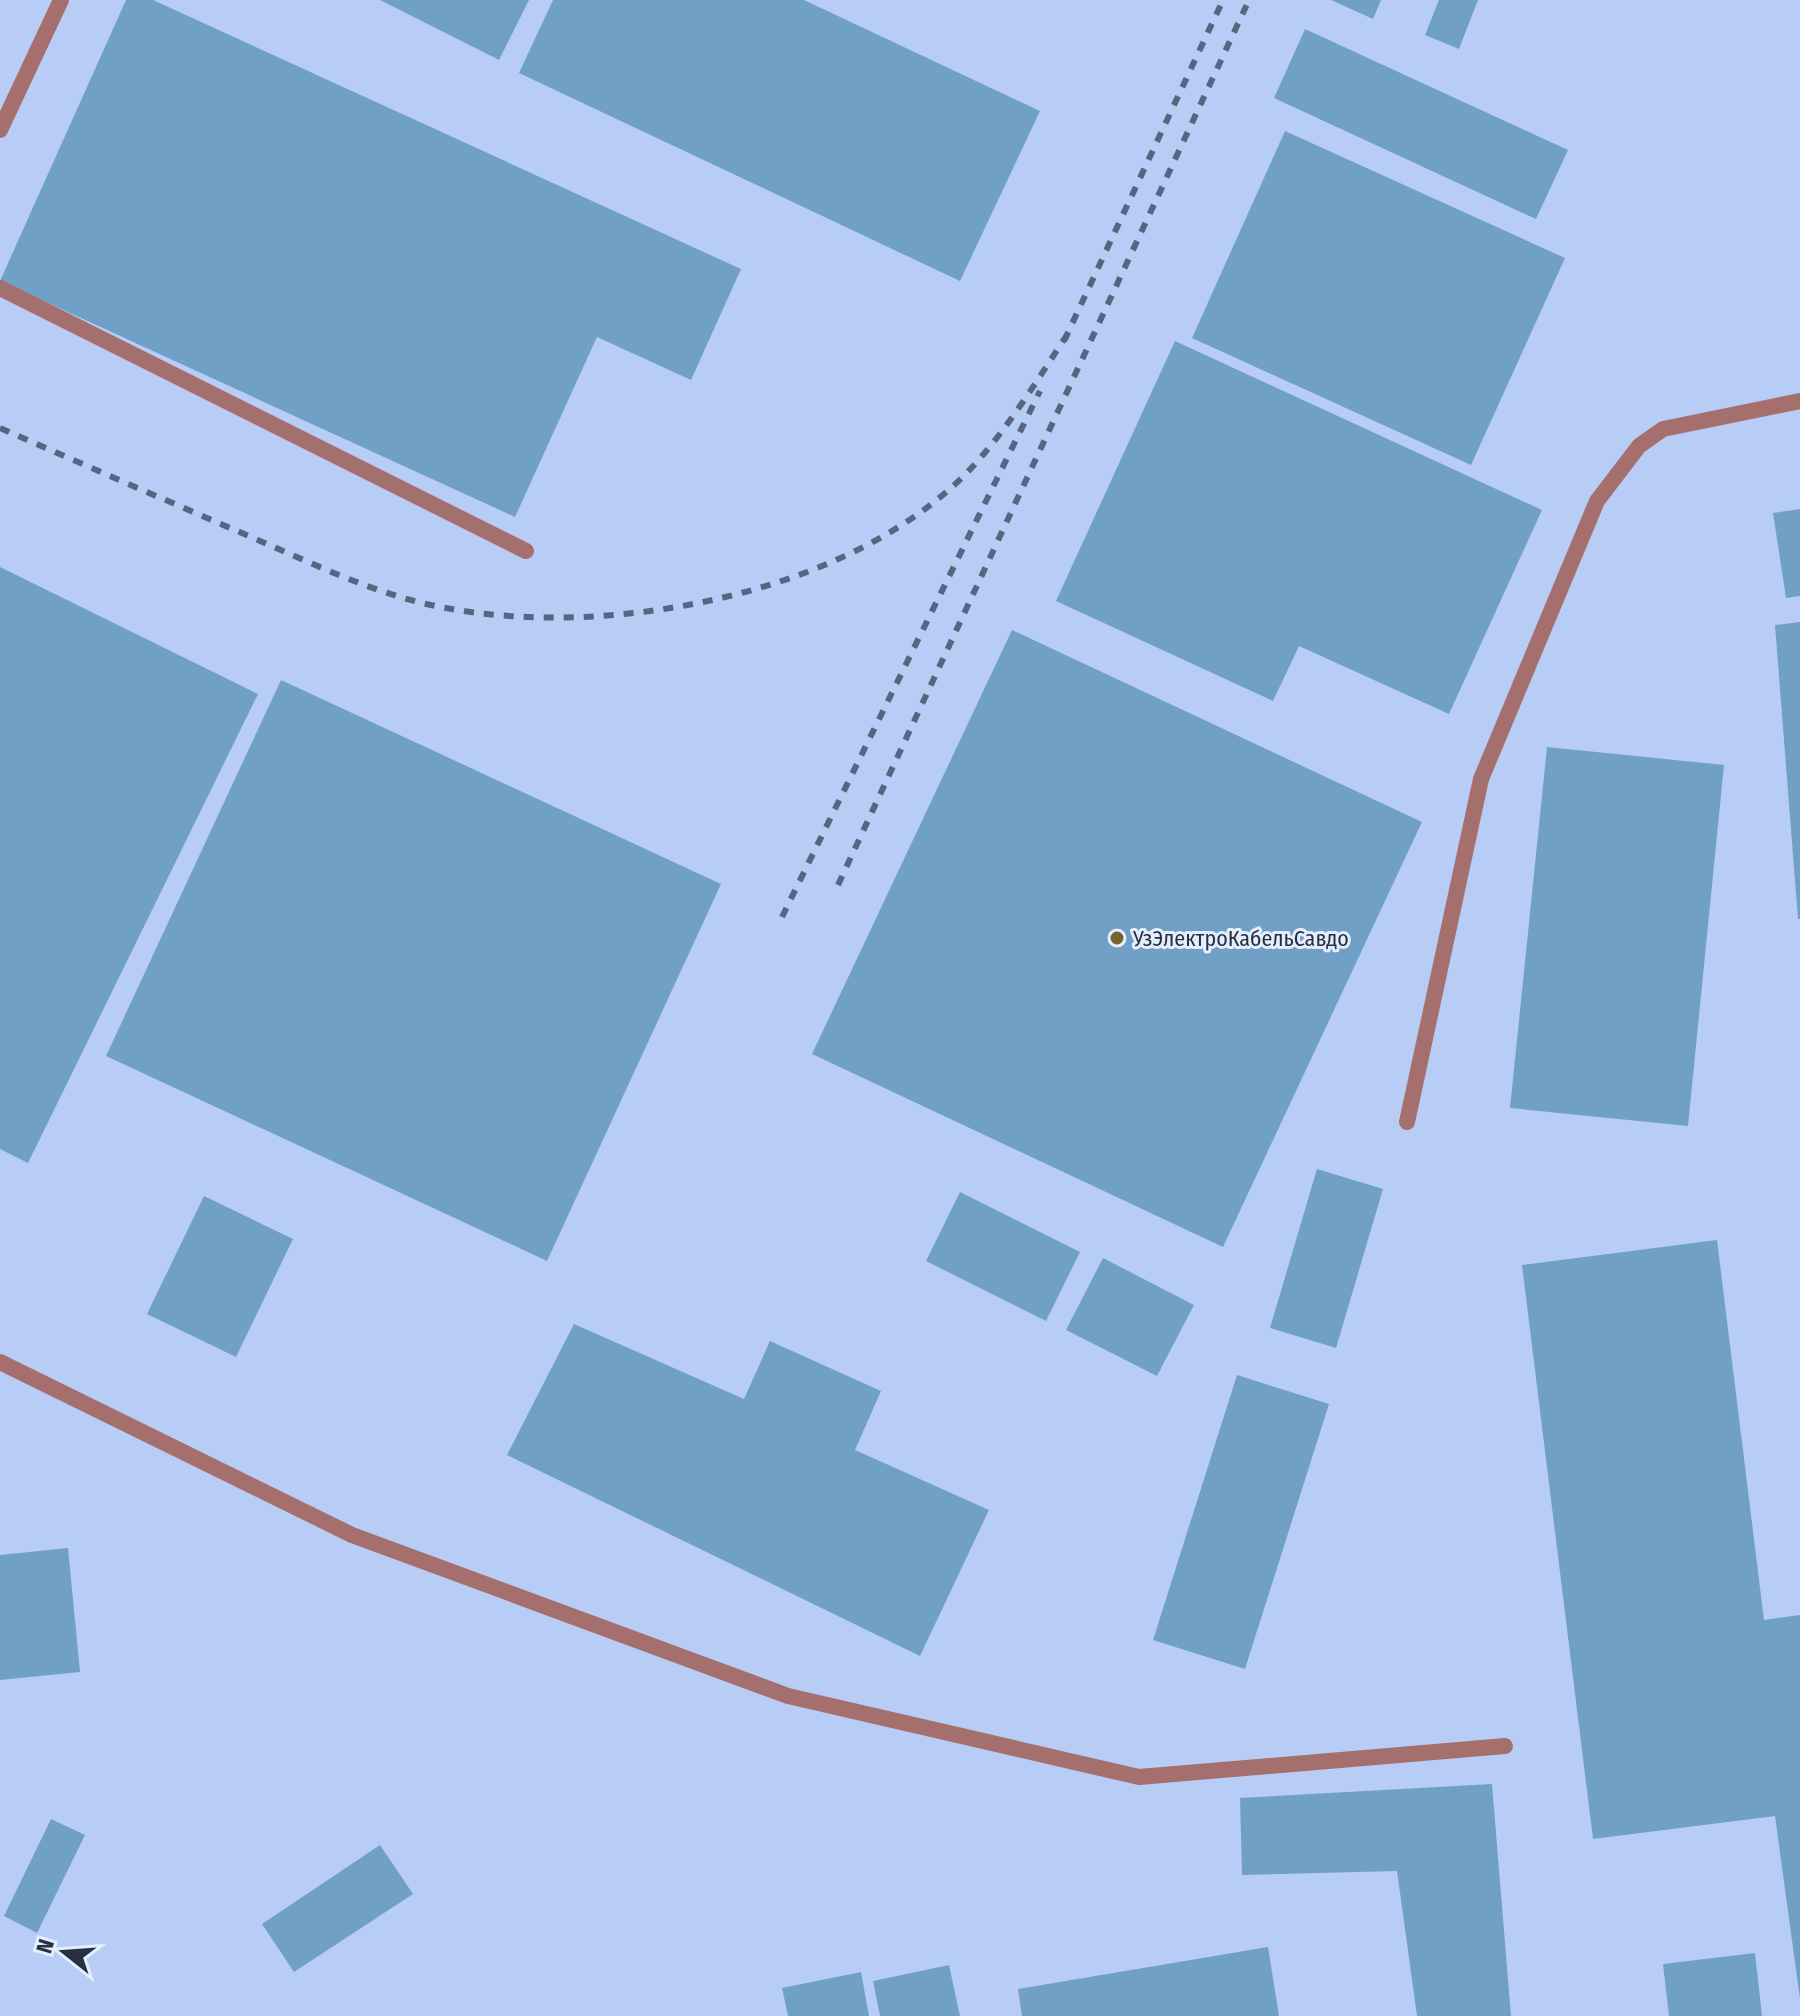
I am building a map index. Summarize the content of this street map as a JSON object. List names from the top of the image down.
{
  "places": ["УзЭлектроКабельСавдо"],
  "north": "left"
}
